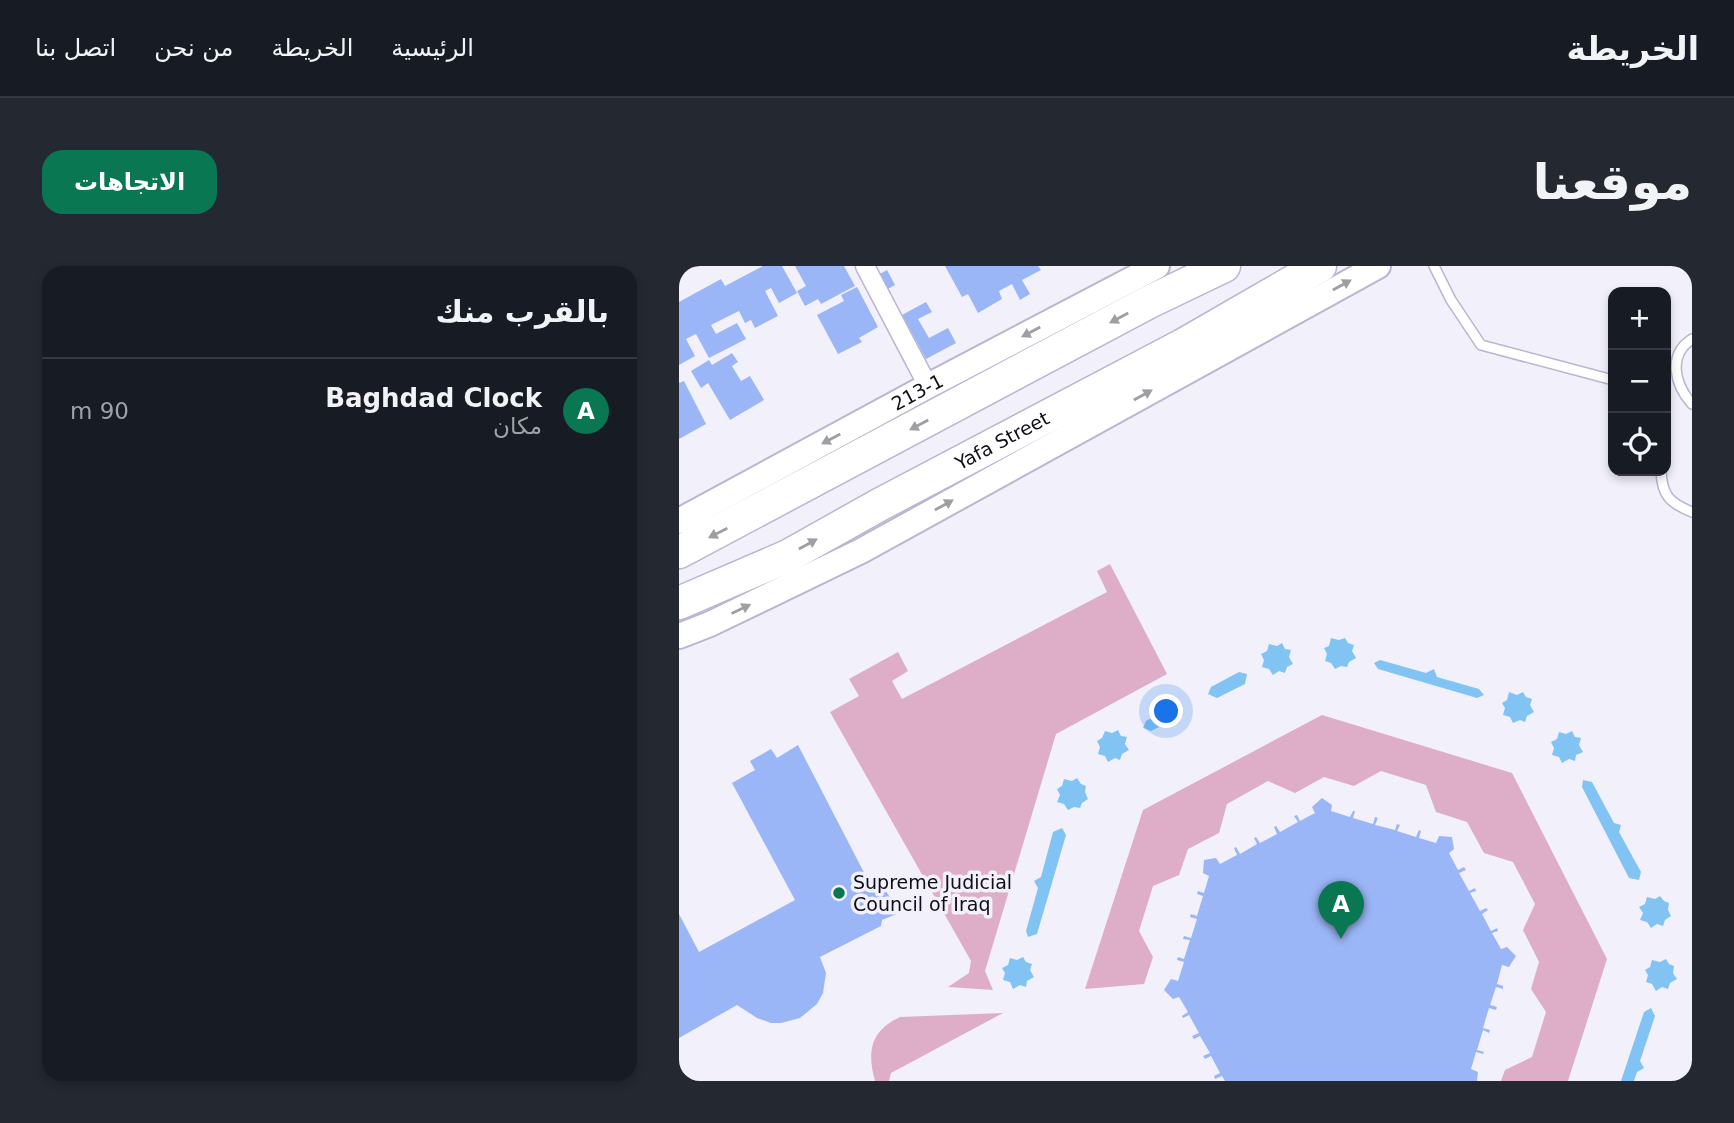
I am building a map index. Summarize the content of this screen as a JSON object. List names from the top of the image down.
{
  "streets": {
    "highway": ["Yafa Street"],
    "main road": ["213-1"]
  },
  "places": ["Supreme Judicial Council of Iraq"],
  "page": {
    "header": "الخريطة",
    "nav": [
      "الرئيسية",
      "الخريطة",
      "من نحن",
      "اتصل بنا"
    ],
    "buttons": "الاتجاهات",
    "title": "موقعنا",
    "heading": "بالقرب منك",
    "map_buttons": ["+", "−"],
    "list": [
      {
        "mark": "A",
        "name": "Baghdad Clock",
        "note": "مكان",
        "value": "90 m"
      }
    ],
    "pins": "A"
  }
}
